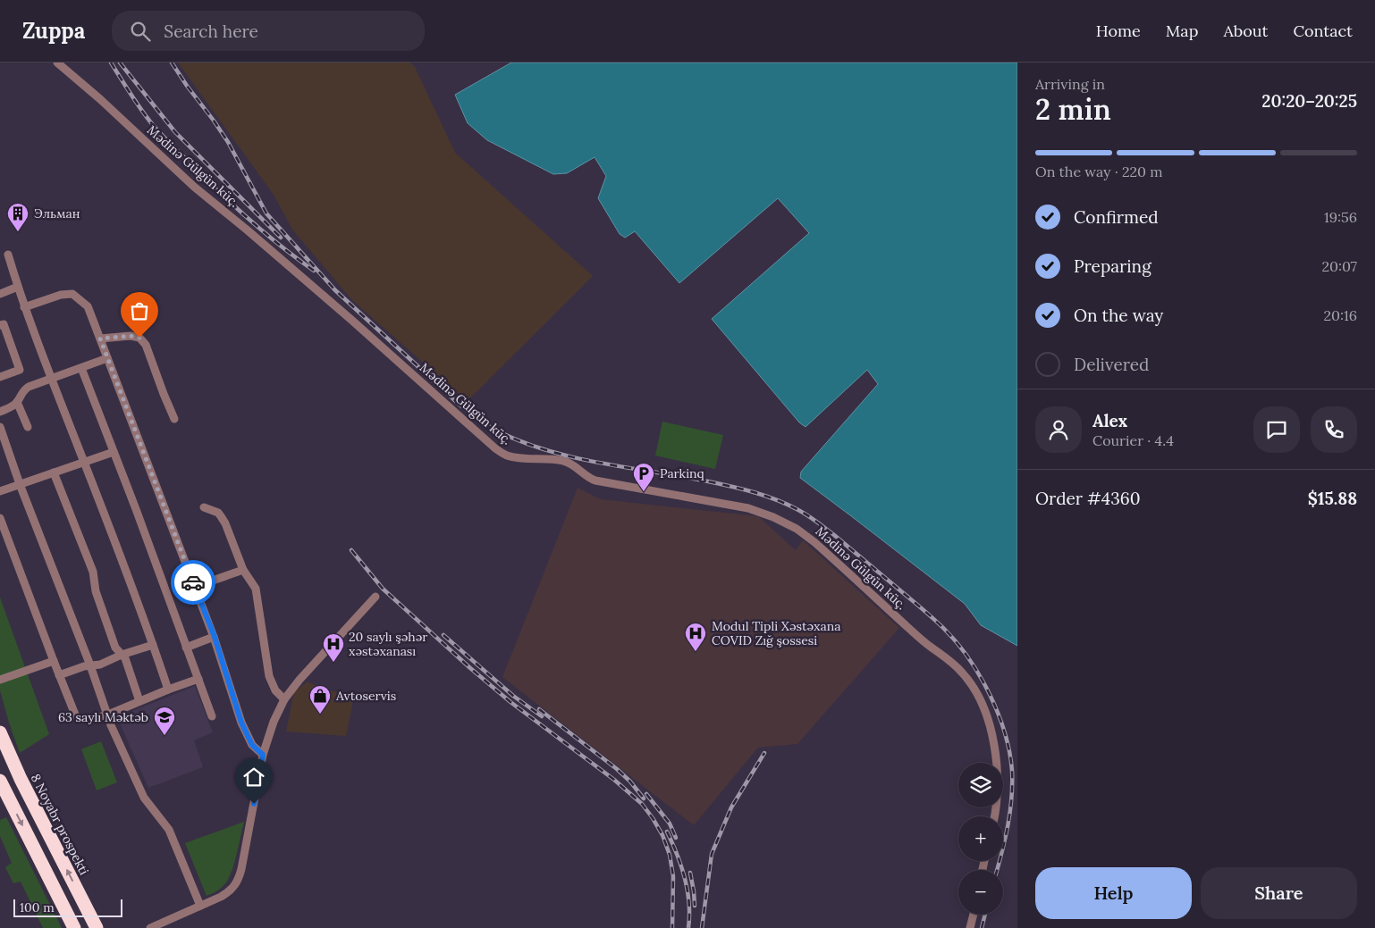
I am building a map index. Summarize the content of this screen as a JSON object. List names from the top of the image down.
{
  "streets": {
    "highway": ["8 Noyabr prospekti"],
    "street": ["Mədinə Gülgün küç."]
  },
  "places": {
    "building": ["Эльман"],
    "parking": ["Parkinq"],
    "hospital": ["Modul Tipli Xəstəxana COVID Zığ şossesi", "20 saylı şəhər xəstəxanası"],
    "shop": ["Avtoservis"],
    "school or university": ["63 saylı Məktəb"]
  },
  "scale_bar": "100 m",
  "page": {
    "header": "Zuppa",
    "search": "Search here",
    "nav": [
      "Home",
      "Map",
      "About",
      "Contact"
    ],
    "heading": ["2 min", "Arriving in", "20:20–20:25"],
    "panel": [
      "Alex",
      "Courier · 4.4",
      "Order #4360",
      "$15.88"
    ],
    "bar": "On the way · 220 m",
    "list": [
      ["Confirmed", "19:56"],
      ["Preparing", "20:07"],
      ["On the way", "20:16"],
      "Delivered"
    ],
    "map_buttons": ["+", "−"],
    "buttons": ["Help", "Share"],
    "scale": "100 m"
  }
}
